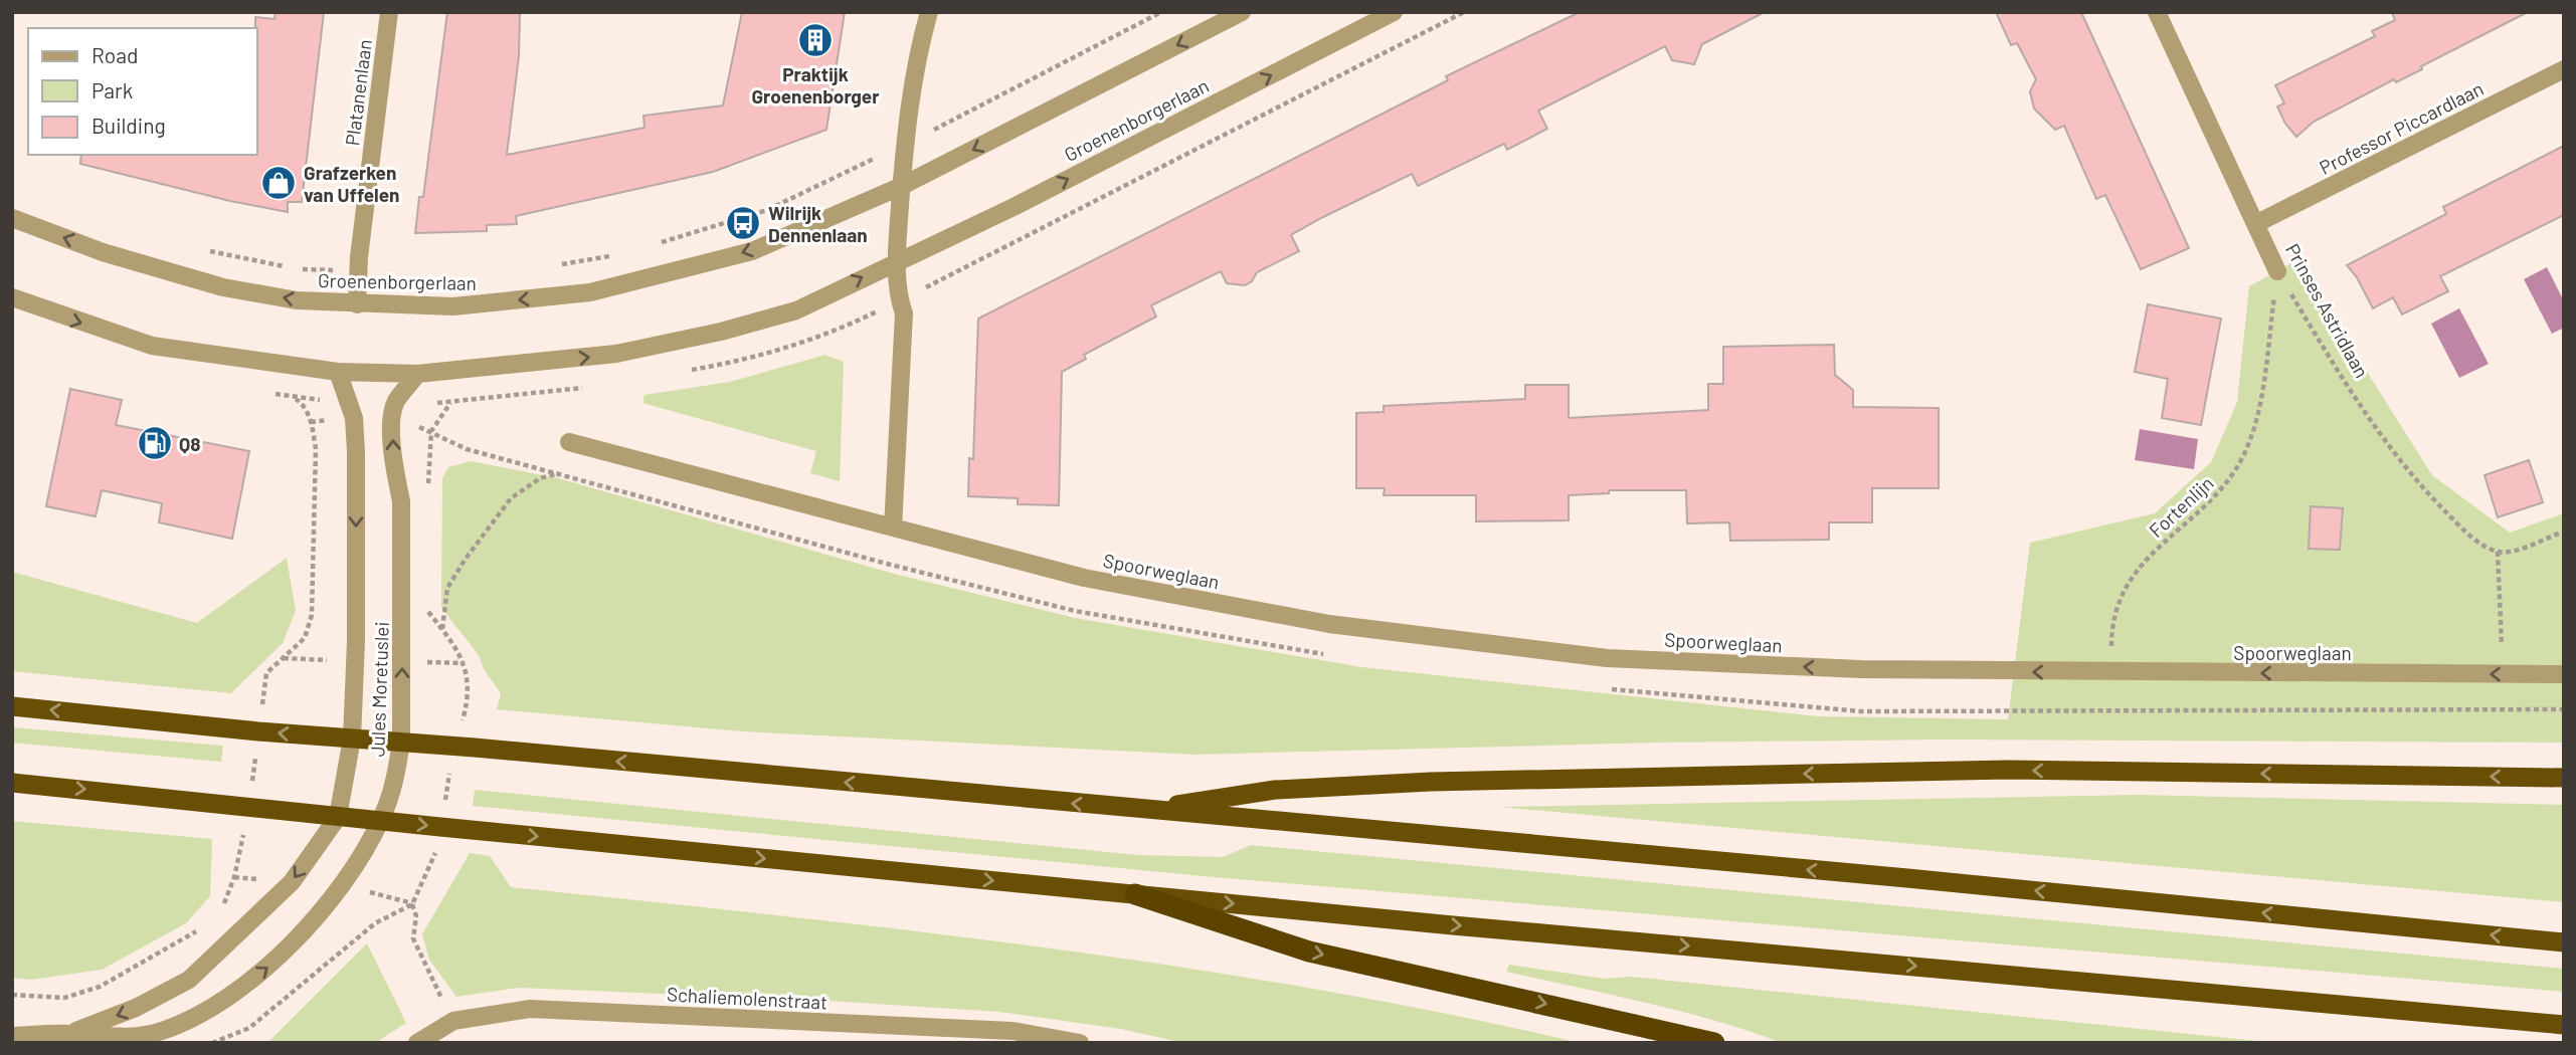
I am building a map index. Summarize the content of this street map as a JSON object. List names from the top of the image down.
{
  "streets": {
    "street": [
      "Platanenlaan",
      "Groenenborgerlaan",
      "Professor Piccardlaan",
      "Prinses Astridlaan",
      "Spoorweglaan",
      "Jules Moretuslei",
      "Schaliemolenstraat"
    ],
    "path": ["Fortenlijn"]
  },
  "crossings": [
    ["Platanenlaan", "Groenenborgerlaan"],
    ["Groenenborgerlaan", "Jules Moretuslei"],
    ["Professor Piccardlaan", "Prinses Astridlaan"],
    ["Prinses Astridlaan", "Fortenlijn"],
    ["Fortenlijn", "Spoorweglaan"]
  ],
  "one_way": ["Spoorweglaan"],
  "places": {
    "building": ["Praktijk Groenenborger"],
    "shop": ["Grafzerken van Uffelen"],
    "bus stop": ["Wilrijk Dennenlaan"],
    "fuel station": ["Q8"]
  },
  "legend": ["Road", "Park", "Building"]
}
